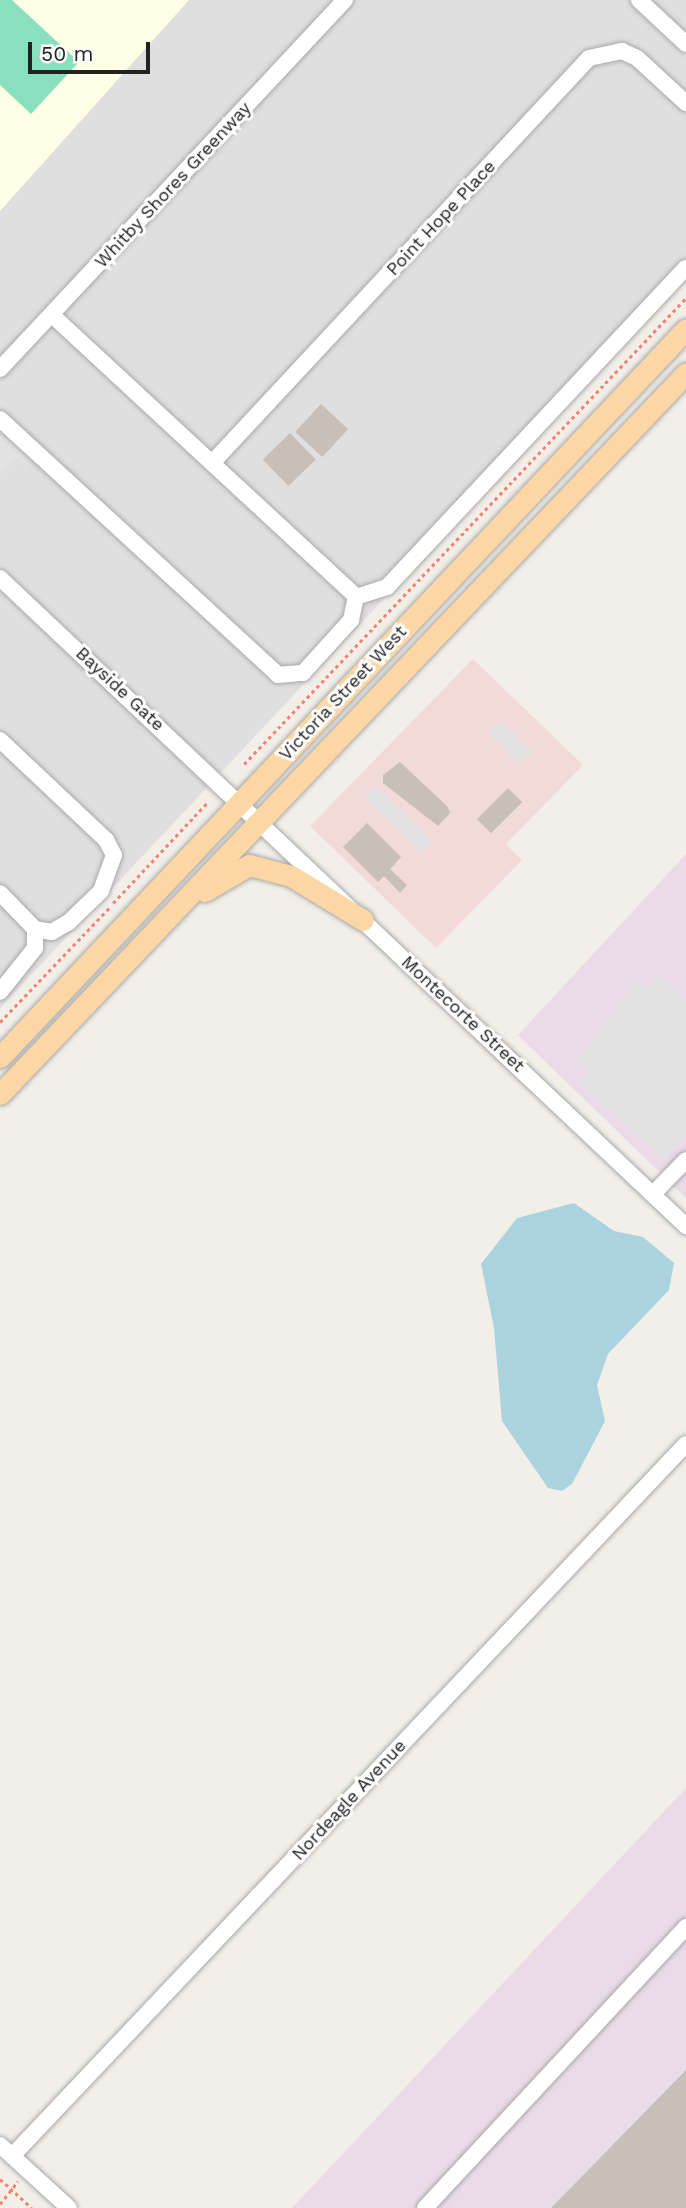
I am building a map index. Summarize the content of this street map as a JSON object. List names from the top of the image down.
{
  "streets": {
    "main road": ["Victoria Street West"],
    "street": [
      "Whitby Shores Greenway",
      "Point Hope Place",
      "Bayside Gate",
      "Montecorte Street",
      "Nordeagle Avenue"
    ]
  },
  "crossings": [
    ["Bayside Gate", "Victoria Street West"],
    ["Bayside Gate", "Montecorte Street"],
    ["Victoria Street West", "Montecorte Street"]
  ],
  "scale_bar": "50 m"
}
